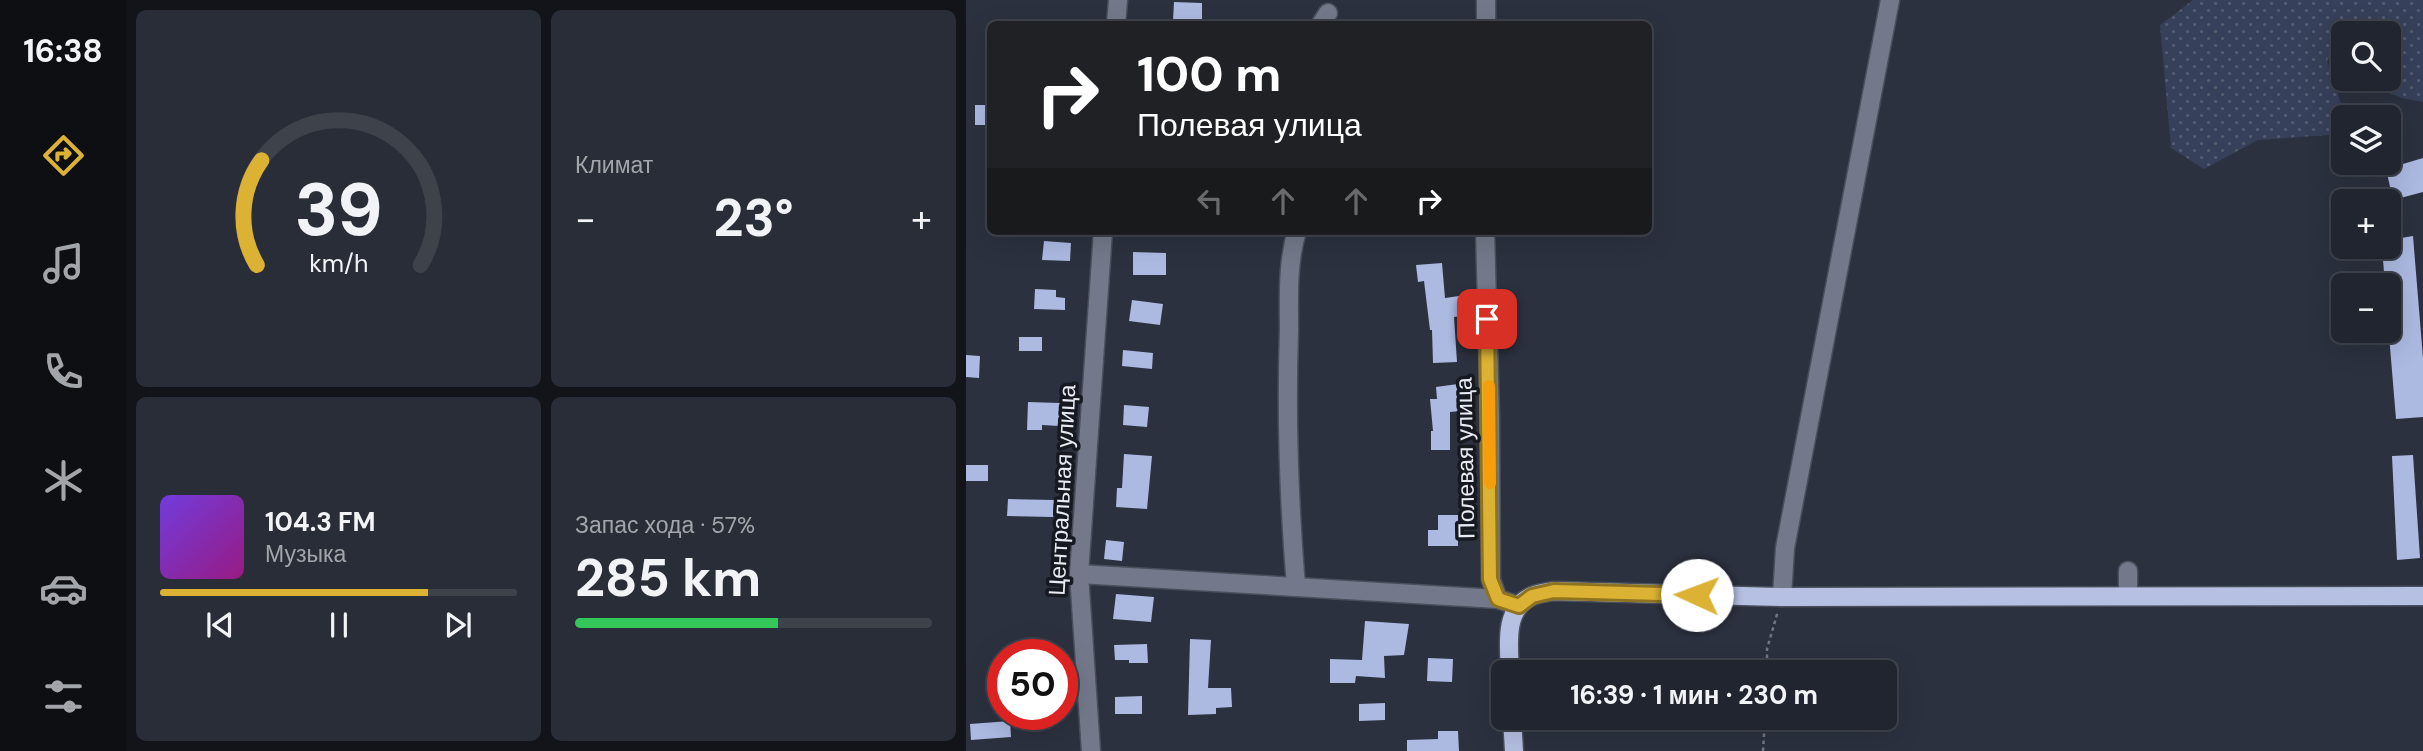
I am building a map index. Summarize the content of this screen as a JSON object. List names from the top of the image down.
{
  "streets": {
    "street": ["Полевая улица", "Центральная улица"]
  },
  "page": {
    "tabs": "16:38",
    "tile": [
      "Климат",
      ["Запас хода · 57%", "285 km"]
    ],
    "map_buttons": ["+", "−"],
    "turn": ["100 m", "Полевая улица"],
    "heat": ["−", "23°", "+"],
    "song": ["104.3 FM", "Музыка"],
    "limit": "50",
    "trip": "16:39 · 1 мин · 230 m",
    "gauge": ["39", "km/h"]
  }
}
